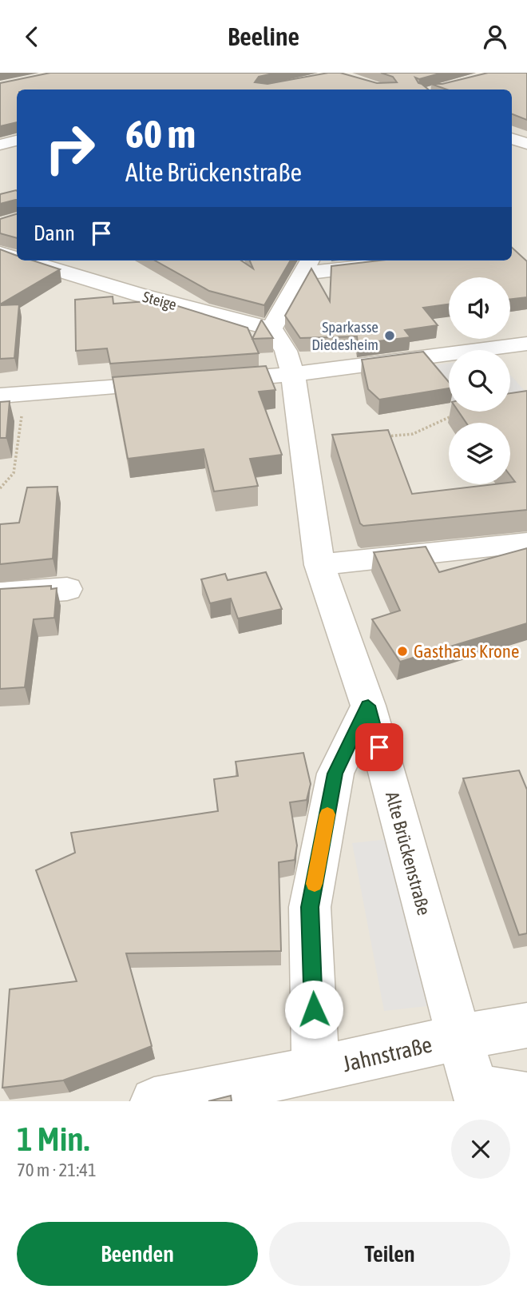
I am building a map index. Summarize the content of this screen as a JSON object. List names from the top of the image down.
{
  "streets": {
    "street": ["Steige", "Alte Brückenstraße", "Jahnstraße"]
  },
  "crossings": [
    ["Alte Brückenstraße", "Jahnstraße"]
  ],
  "places": ["Sparkasse Diedesheim", "Gasthaus Krone"],
  "page": {
    "header": "Beeline",
    "turn": ["60 m", "Alte Brückenstraße"],
    "then": "Dann",
    "heading": ["1 Min.", "70 m · 21:41"],
    "buttons": ["Beenden", "Teilen"]
  }
}
